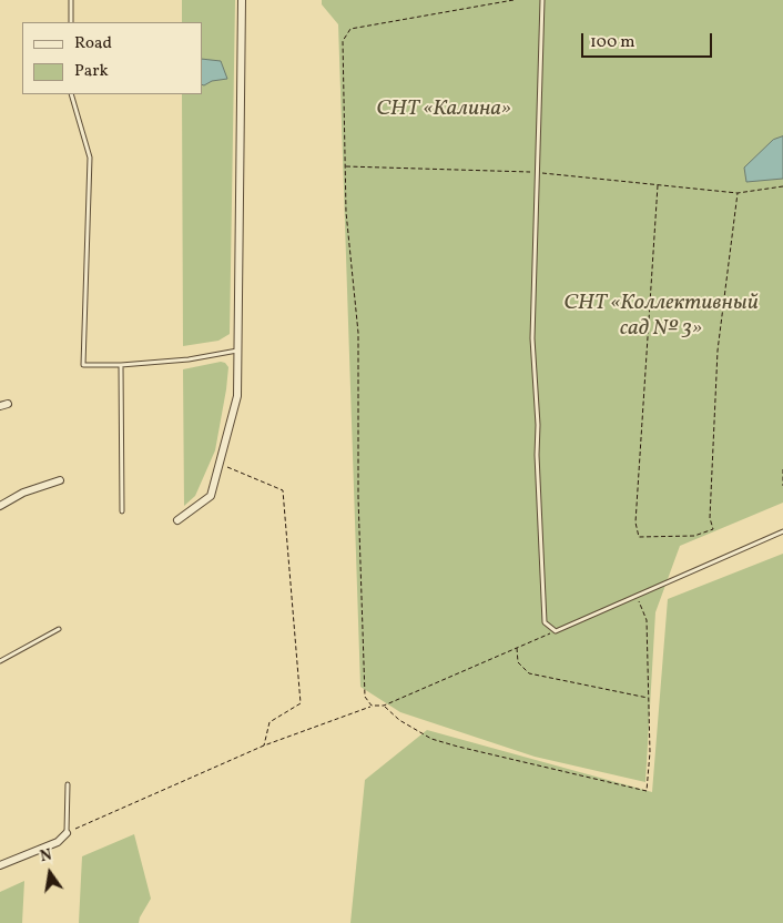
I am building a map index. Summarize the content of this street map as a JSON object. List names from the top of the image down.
{
  "parks": ["СНТ «Калина»", "СНТ «Коллективный сад № 3»"],
  "legend": ["Road", "Park"],
  "scale_bar": "100 m",
  "north": "top"
}
